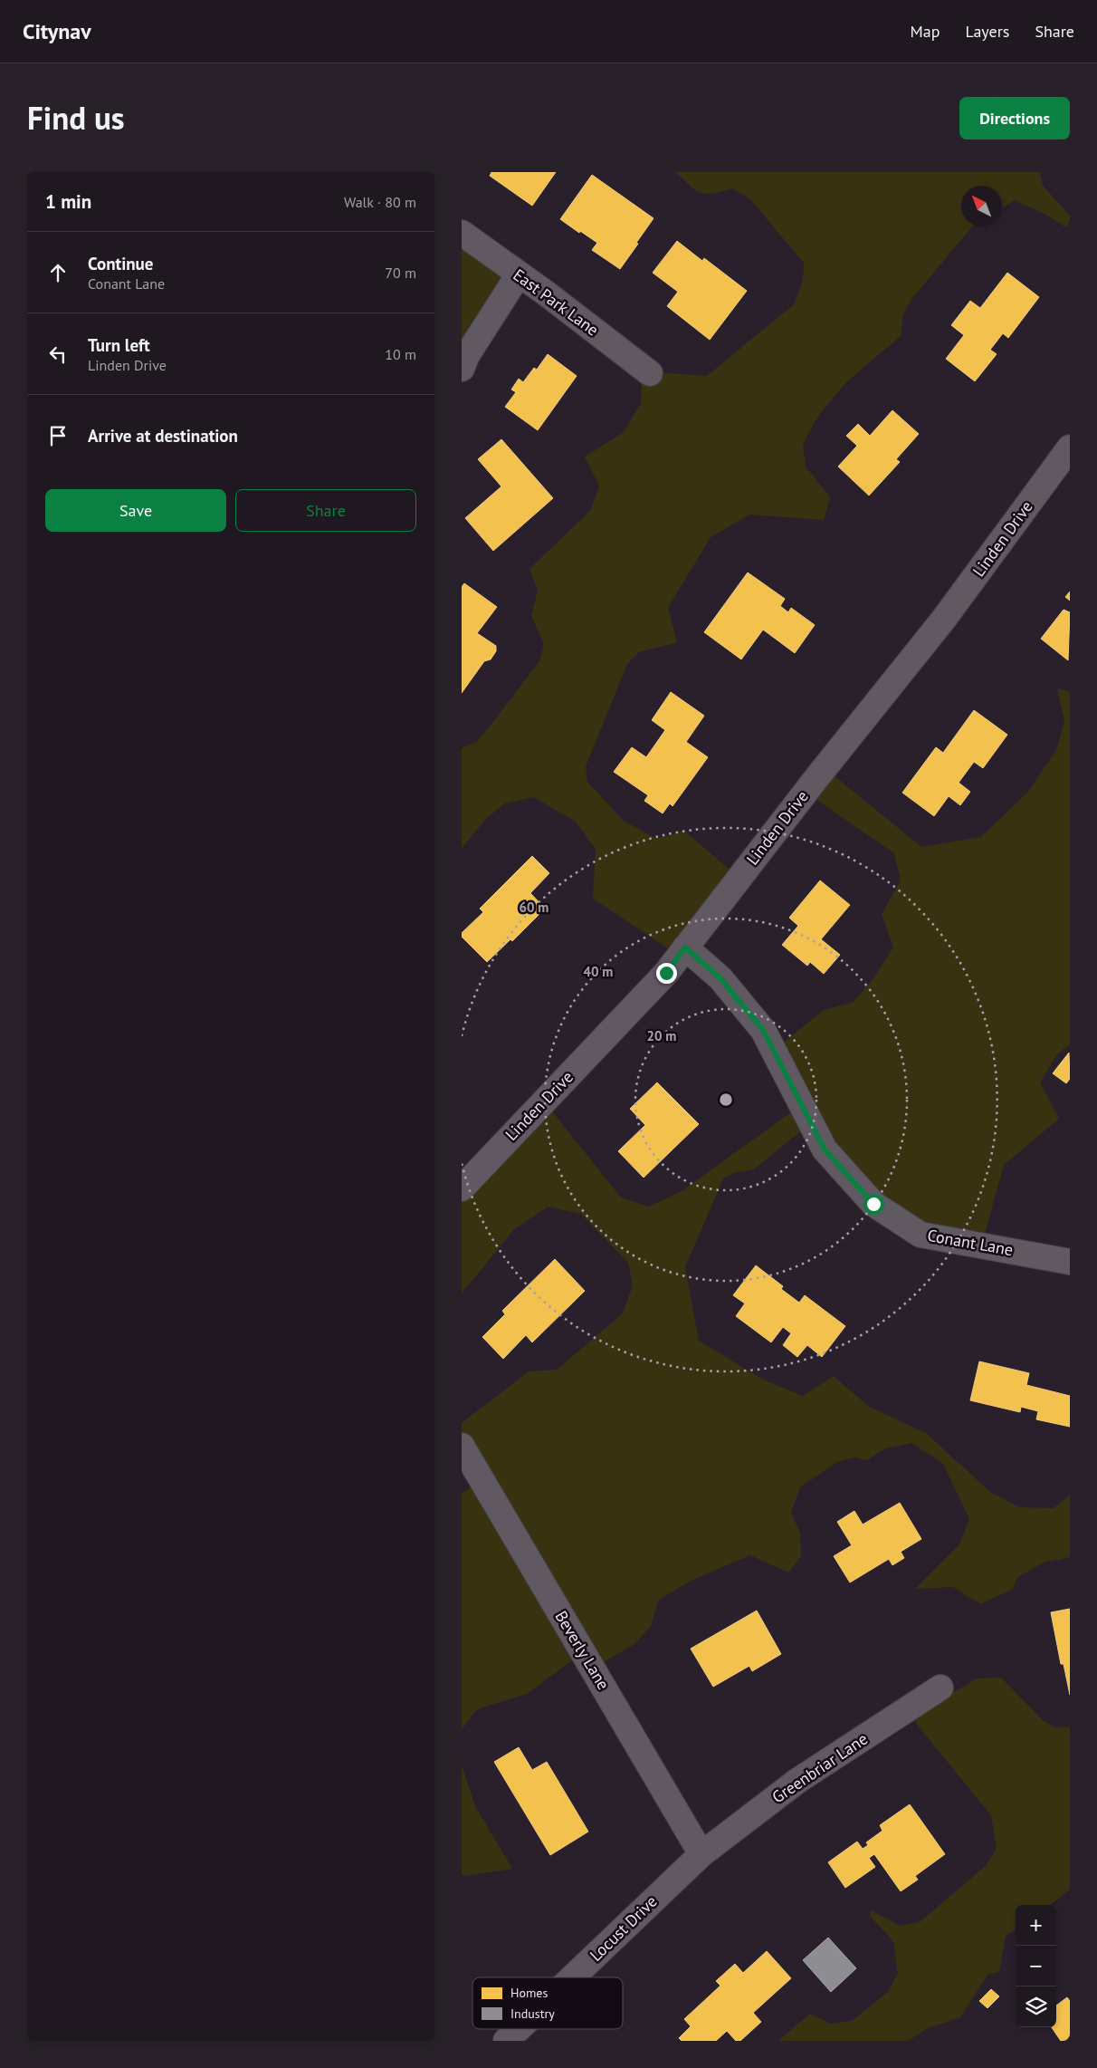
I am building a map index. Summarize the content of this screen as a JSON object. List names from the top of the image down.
{
  "streets": {
    "street": [
      "East Park Lane",
      "Linden Drive",
      "Conant Lane",
      "Beverly Lane",
      "Greenbriar Lane",
      "Locust Drive"
    ]
  },
  "crossings": [
    ["Linden Drive", "Conant Lane"],
    ["Beverly Lane", "Greenbriar Lane"],
    ["Beverly Lane", "Locust Drive"],
    ["Greenbriar Lane", "Locust Drive"]
  ],
  "legend": ["Homes", "Industry"],
  "north": "top left",
  "page": {
    "header": "Citynav",
    "nav": ["Map", "Layers", "Share"],
    "title": "Find us",
    "buttons": [
      "Directions",
      ["Save", "Share"]
    ],
    "heading": ["1 min", "Walk · 80 m"],
    "list": [
      ["Continue", "Conant Lane", "70 m"],
      ["Turn left", "Linden Drive", "10 m"],
      "Arrive at destination"
    ],
    "map_buttons": ["+", "−"]
  },
  "rings": ["60 m", "40 m", "20 m"]
}
